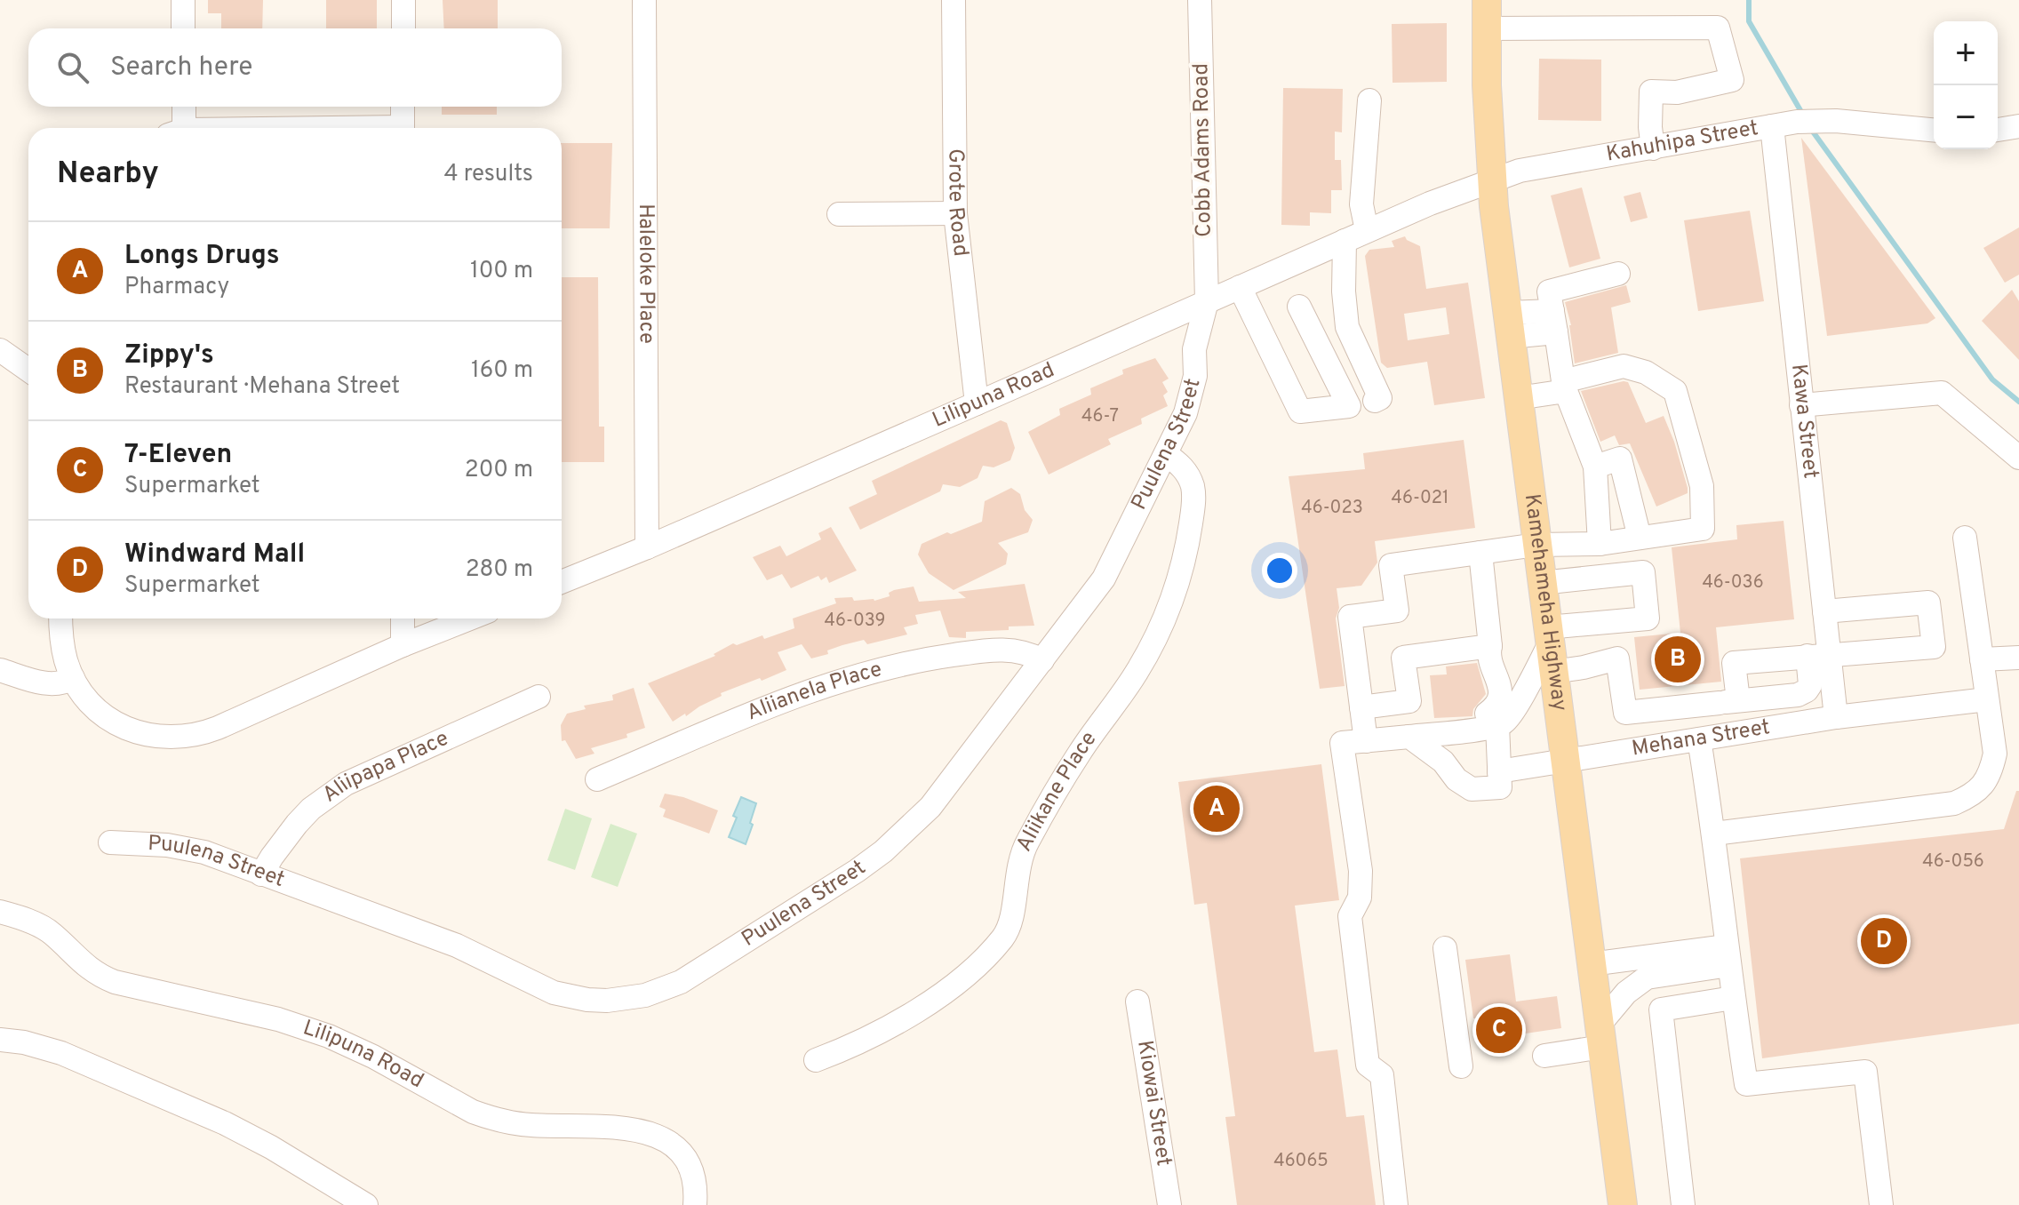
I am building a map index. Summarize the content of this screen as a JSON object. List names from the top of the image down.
{
  "streets": {
    "main road": ["Kamehameha Highway"],
    "street": [
      "Kahuhipa Street",
      "Cobb Adams Road",
      "Grote Road",
      "Haleloke Place",
      "Lilipuna Road",
      "Kawa Street",
      "Puulena Street",
      "Aliianela Place",
      "Mehana Street",
      "Aliipapa Place",
      "Aliikane Place",
      "Kiowai Street"
    ]
  },
  "crossings": [
    ["Kahuhipa Street", "Lilipuna Road"],
    ["Kahuhipa Street", "Kawa Street"],
    ["Kahuhipa Street", "Kamehameha Highway"],
    ["Cobb Adams Road", "Lilipuna Road"],
    ["Cobb Adams Road", "Puulena Street"],
    ["Grote Road", "Lilipuna Road"],
    ["Haleloke Place", "Lilipuna Road"],
    ["Lilipuna Road", "Puulena Street"],
    ["Kawa Street", "Mehana Street"],
    ["Puulena Street", "Aliianela Place"],
    ["Puulena Street", "Aliipapa Place"],
    ["Puulena Street", "Aliikane Place"],
    ["Kamehameha Highway", "Mehana Street"]
  ],
  "house_numbers": [
    "46-7",
    "46-021",
    "46-023",
    "46-036",
    "46-039",
    "46-056",
    "46065"
  ],
  "page": {
    "map_buttons": ["+", "−"],
    "search": "Search here",
    "heading": ["Nearby", "4 results"],
    "list": [
      {
        "mark": "A",
        "name": "Longs Drugs",
        "note": "Pharmacy",
        "value": "100 m"
      },
      {
        "mark": "B",
        "name": "Zippy's",
        "note": "Restaurant · Mehana Street",
        "value": "160 m"
      },
      {
        "mark": "C",
        "name": "7-Eleven",
        "note": "Supermarket",
        "value": "200 m"
      },
      {
        "mark": "D",
        "name": "Windward Mall",
        "note": "Supermarket",
        "value": "280 m"
      }
    ],
    "pins": [
      "B",
      "A",
      "D",
      "C"
    ]
  }
}
